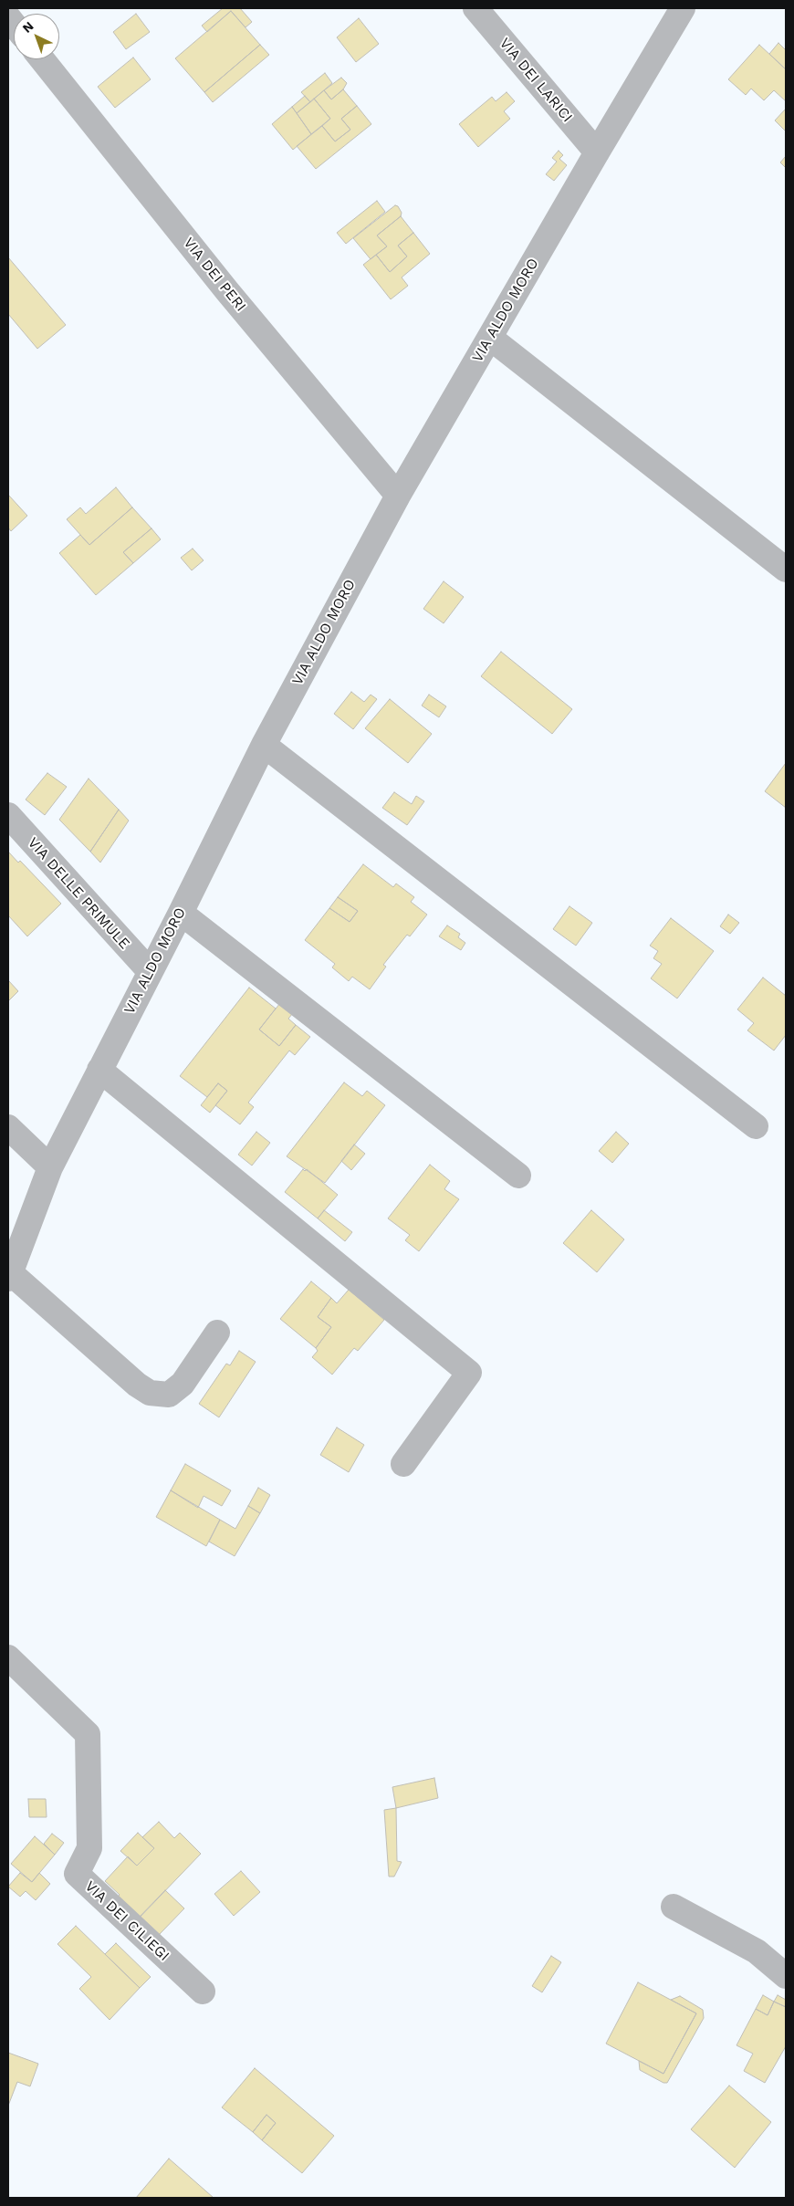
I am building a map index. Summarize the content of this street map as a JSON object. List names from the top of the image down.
{
  "streets": {
    "street": [
      "VIA DEI LARICI",
      "VIA DEI PERI",
      "VIA ALDO MORO",
      "VIA DELLE PRIMULE",
      "VIA DEI CILIEGI"
    ]
  },
  "crossings": [
    ["VIA DEI LARICI", "VIA ALDO MORO"],
    ["VIA DEI PERI", "VIA ALDO MORO"],
    ["VIA ALDO MORO", "VIA DELLE PRIMULE"]
  ],
  "north": "top left"
}
